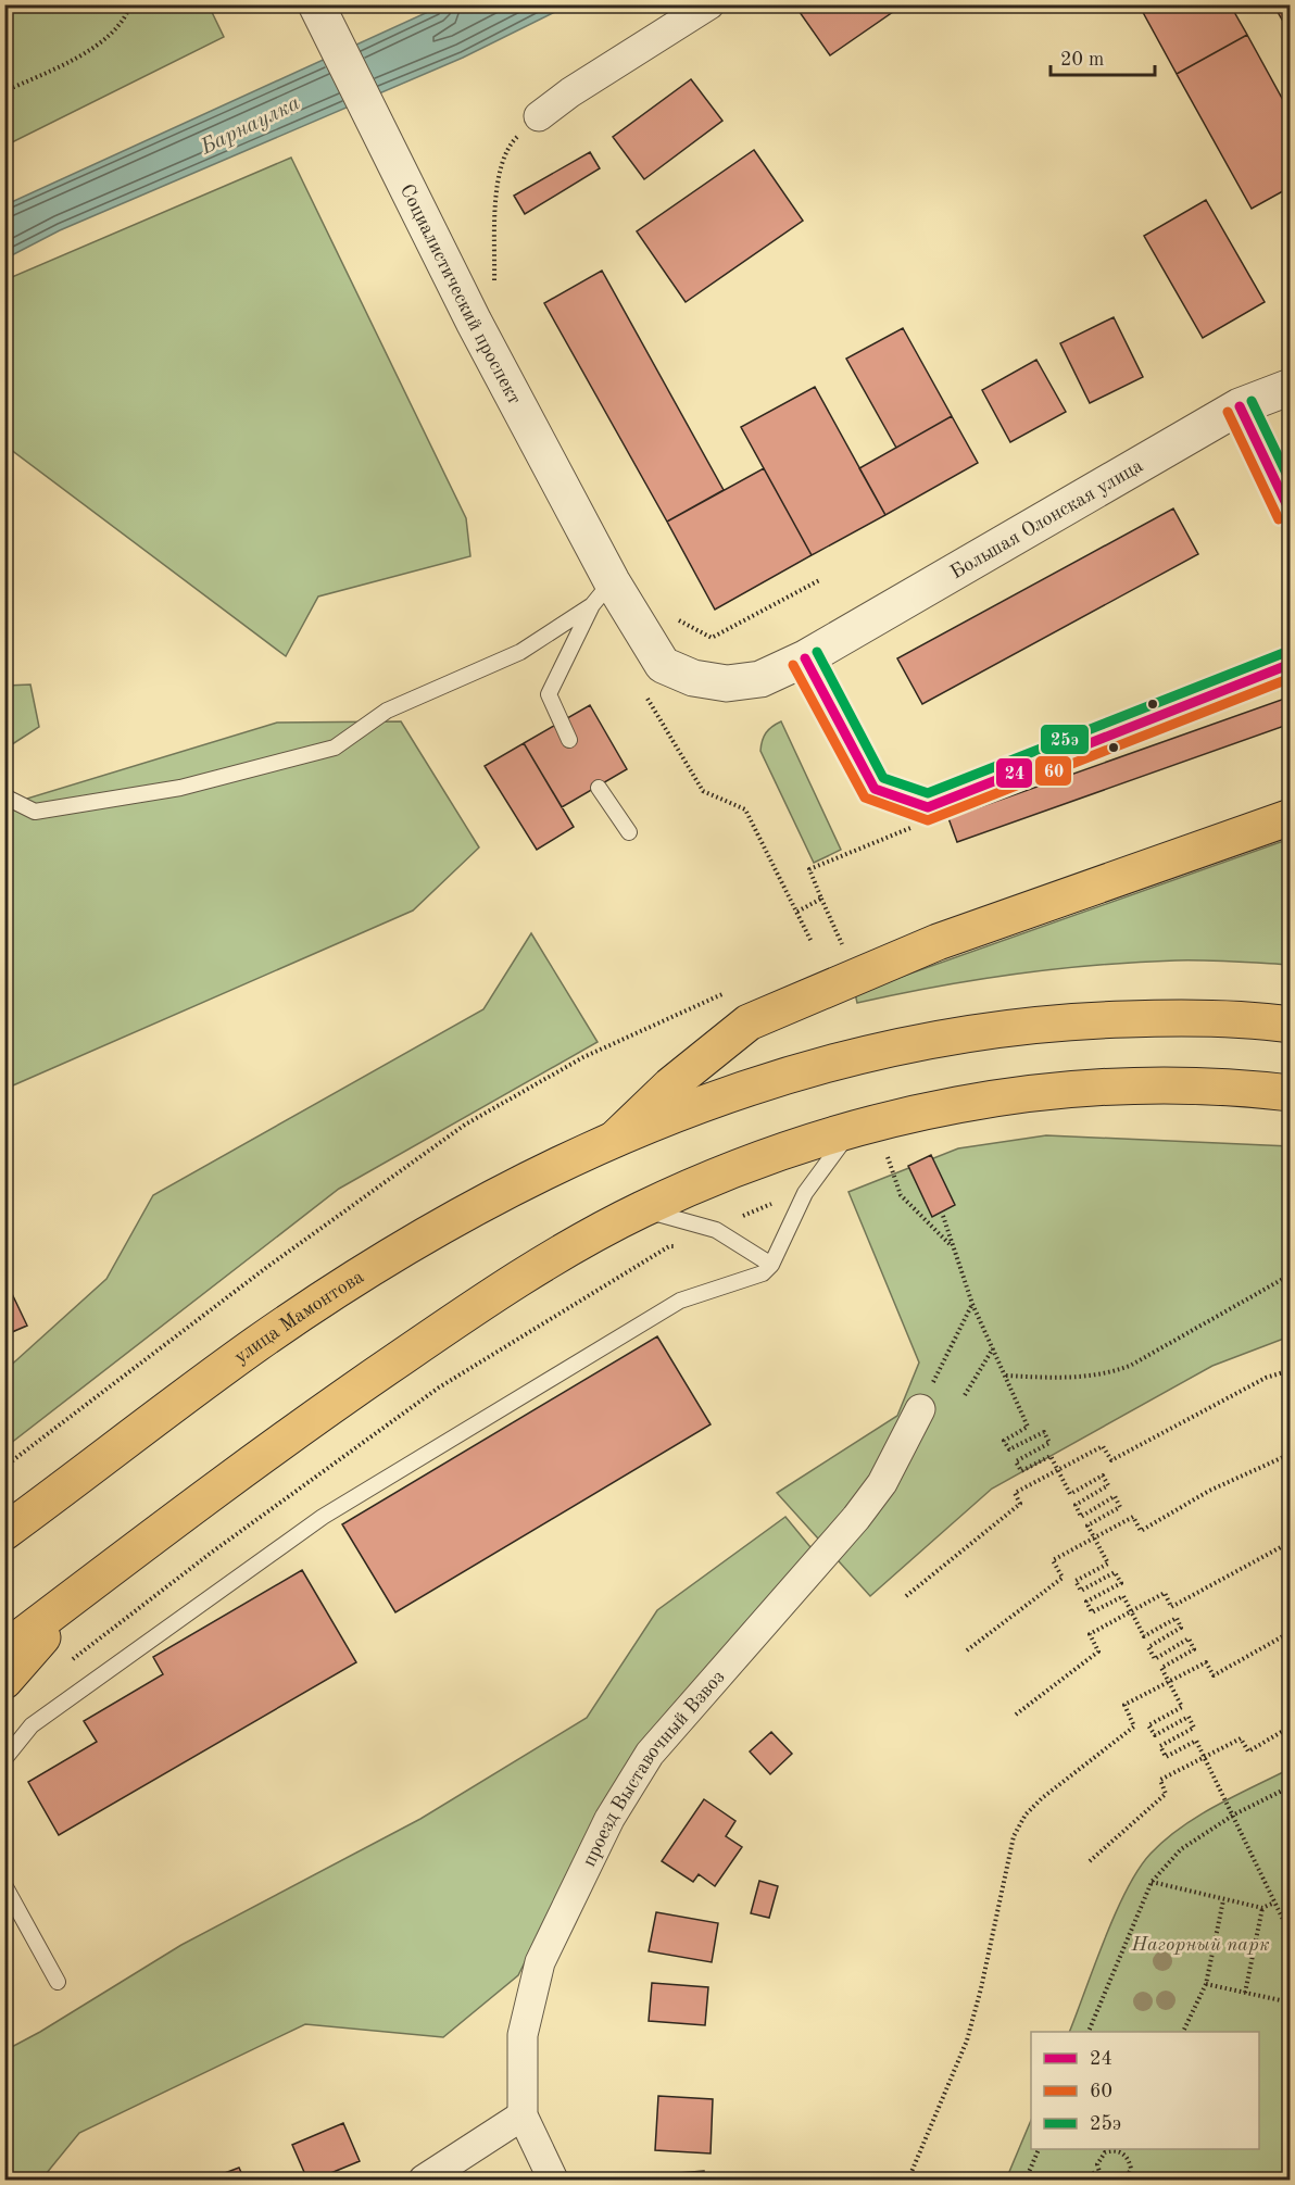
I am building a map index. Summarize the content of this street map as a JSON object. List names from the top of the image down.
{
  "streets": {
    "main road": ["улица Мамонтова"],
    "street": ["Социалистический проспект", "Большая Олонская улица", "проезд Выставочный Взвоз"]
  },
  "crossings": [
    ["Социалистический проспект", "Большая Олонская улица"]
  ],
  "water": ["Барнаулка"],
  "parks": ["Нагорный парк"],
  "lines": ["transit line 25э", "transit line 24", "transit line 60"],
  "legend": ["24", "60", "25э"],
  "scale_bar": "20 m"
}
